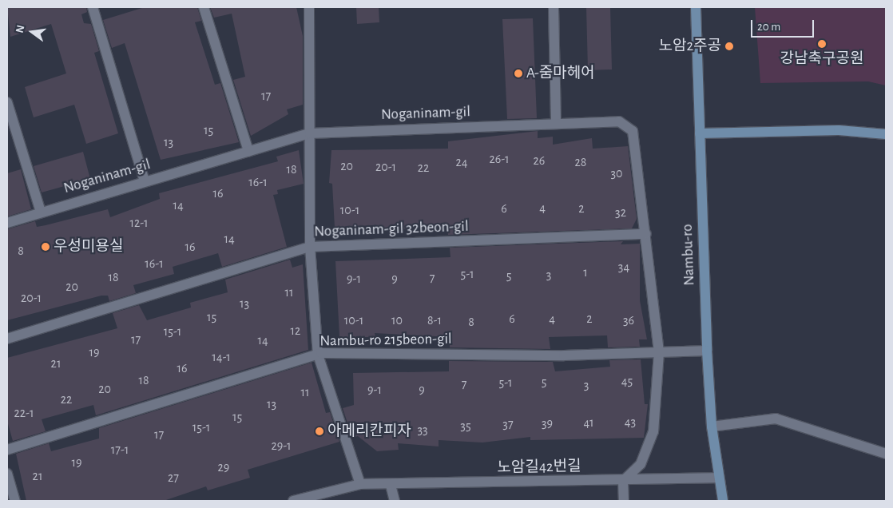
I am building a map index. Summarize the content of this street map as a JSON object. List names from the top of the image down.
{
  "streets": {
    "street": [
      "Noganinam-gil",
      "Noganinam-gil 32beon-gil",
      "Nambu-ro",
      "Nambu-ro 215beon-gil",
      "노암길42번길"
    ]
  },
  "crossings": [
    ["Noganinam-gil", "Noganinam-gil 32beon-gil"],
    ["Noganinam-gil", "Nambu-ro 215beon-gil"],
    ["Noganinam-gil", "노암길42번길"],
    ["Nambu-ro", "Nambu-ro 215beon-gil"],
    ["Nambu-ro", "노암길42번길"]
  ],
  "places": [
    "강남축구공원",
    "노암2주공",
    "A-줌마헤어",
    "우성미용실",
    "아메리칸피자"
  ],
  "house_numbers": [
    "17",
    "15",
    "13",
    "26-1",
    "26",
    "24",
    "28",
    "20",
    "20-1",
    "22",
    "18",
    "30",
    "16-1",
    "16",
    "14",
    "4",
    "6",
    "2",
    "10-1",
    "32",
    "12-1",
    "14",
    "16",
    "8",
    "16-1",
    "34",
    "1",
    "5-1",
    "3",
    "5",
    "18",
    "7",
    "9-1",
    "9",
    "20",
    "11",
    "20-1",
    "13",
    "15",
    "6",
    "4",
    "2",
    "10-1",
    "10",
    "8-1",
    "36",
    "8",
    "12",
    "15-1",
    "17",
    "14",
    "19",
    "14-1",
    "21",
    "16",
    "18",
    "45",
    "5",
    "5-1",
    "7",
    "3",
    "20",
    "9-1",
    "9",
    "11",
    "22",
    "13",
    "22-1",
    "15",
    "43",
    "41",
    "39",
    "37",
    "35",
    "15-1",
    "33",
    "17",
    "29-1",
    "17-1",
    "19",
    "29",
    "21",
    "27"
  ],
  "scale_bar": "20 m",
  "north": "left"
}
